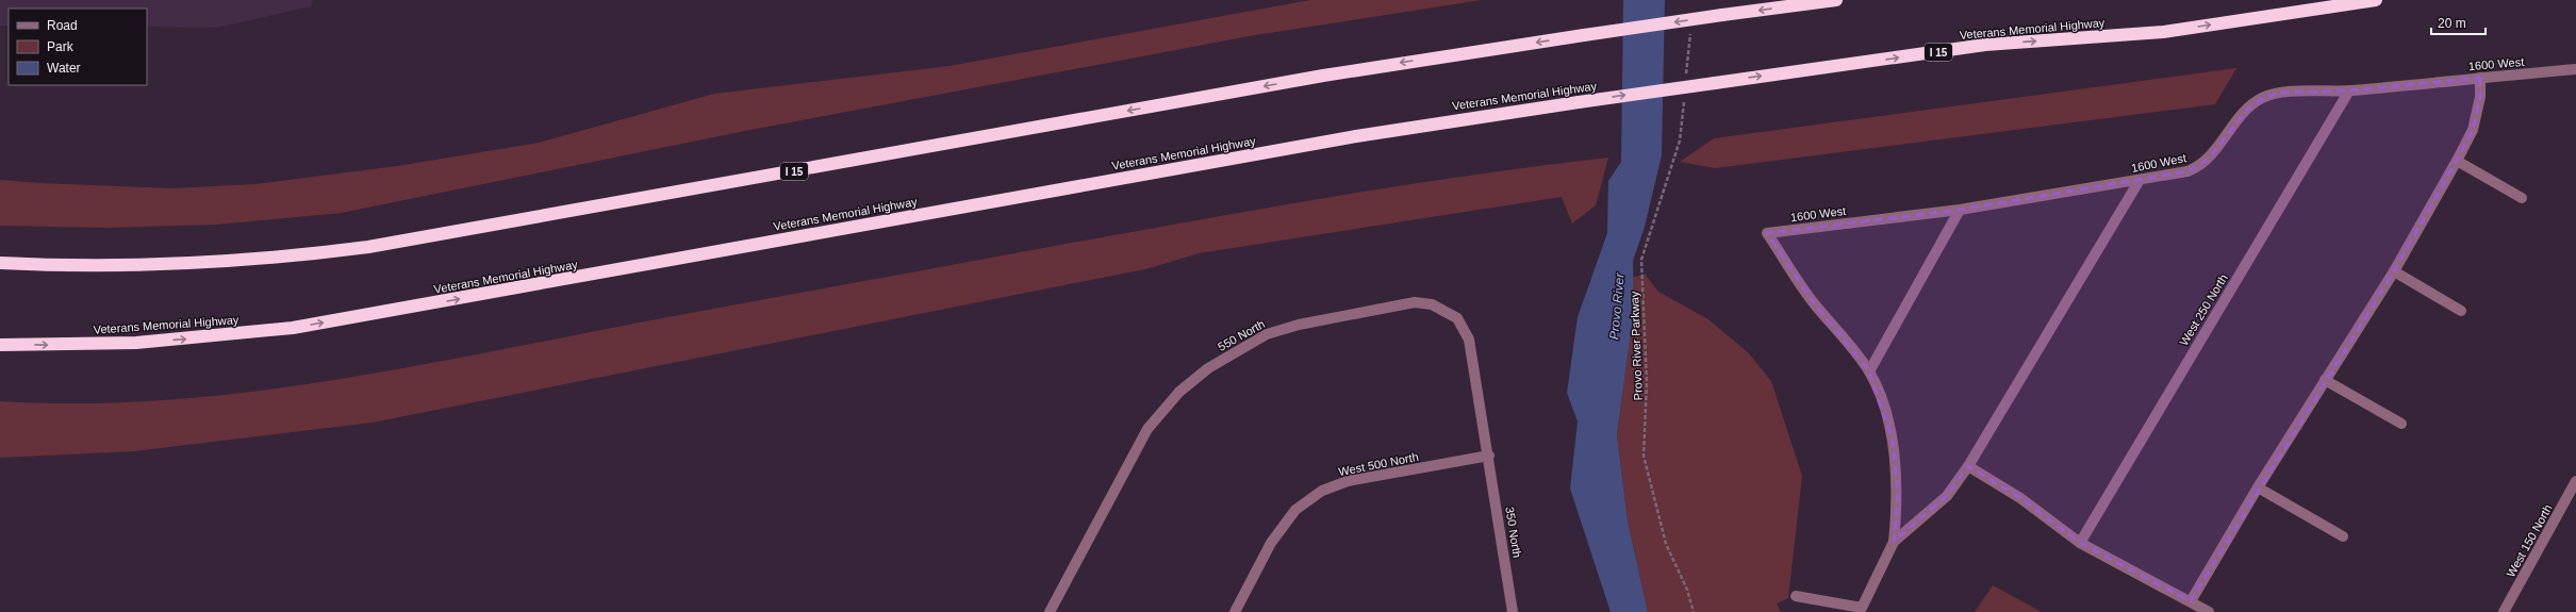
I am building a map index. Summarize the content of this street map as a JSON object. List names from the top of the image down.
{
  "streets": {
    "highway": ["Veterans Memorial Highway", "I 15"],
    "street": [
      "1600 West",
      "West 250 North",
      "550 North",
      "West 500 North",
      "350 North",
      "West 150 North"
    ],
    "path": ["Provo River Parkway"]
  },
  "crossings": [
    ["1600 West", "West 250 North"],
    ["550 North", "West 500 North"],
    ["550 North", "350 North"],
    ["West 500 North", "350 North"]
  ],
  "water": ["Provo River"],
  "legend": ["Road", "Park", "Water"],
  "scale_bar": "20 m"
}
